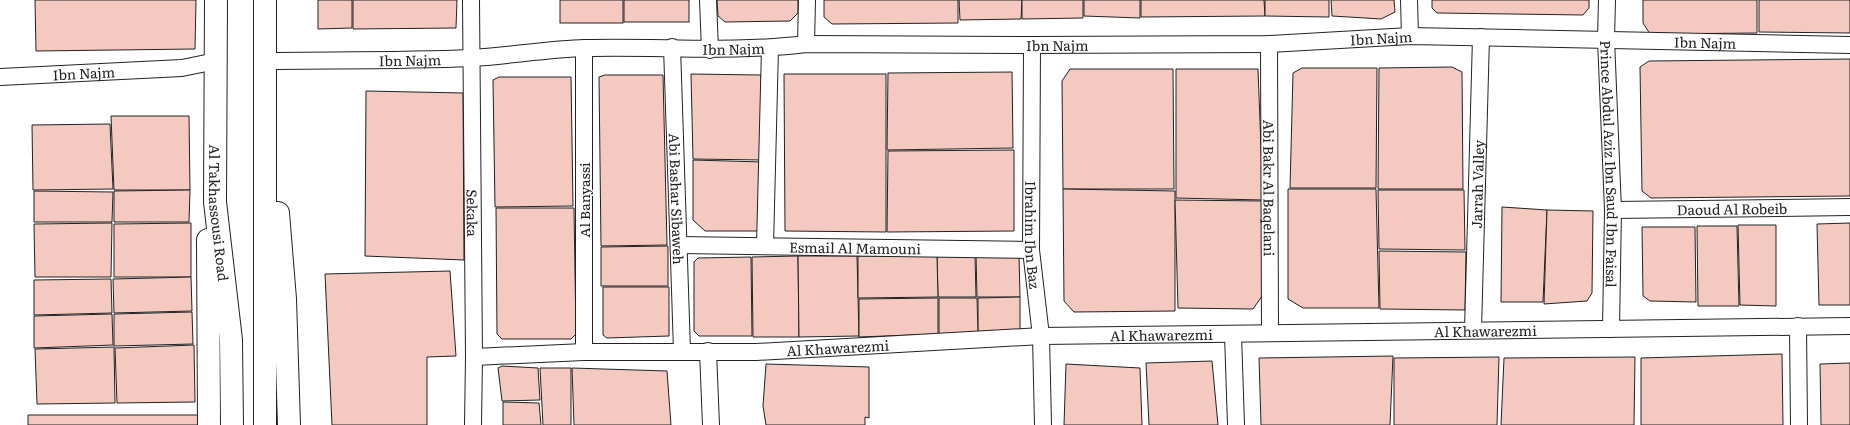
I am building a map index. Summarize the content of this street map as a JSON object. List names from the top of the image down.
{
  "streets": {
    "main road": ["Al Takhassousi Road"],
    "street": [
      "Ibn Najm",
      "Prince Abdul Aziz Ibn Saud Ibn Faisal",
      "Jarrah Valley",
      "Abi Bakr Al Baqelani",
      "Abi Bashar Sibaweh",
      "Al Banyassi",
      "Daoud Al Robeib",
      "Sekaka",
      "Ibrahim Ibn Baz",
      "Esmail Al Mamouni",
      "Al Khawarezmi"
    ]
  },
  "crossings": [
    ["Ibn Najm", "Prince Abdul Aziz Ibn Saud Ibn Faisal"],
    ["Ibn Najm", "Jarrah Valley"],
    ["Ibn Najm", "Abi Bakr Al Baqelani"],
    ["Ibn Najm", "Abi Bashar Sibaweh"],
    ["Ibn Najm", "Al Banyassi"],
    ["Ibn Najm", "Al Takhassousi Road"],
    ["Ibn Najm", "Sekaka"],
    ["Ibn Najm", "Ibrahim Ibn Baz"],
    ["Prince Abdul Aziz Ibn Saud Ibn Faisal", "Daoud Al Robeib"],
    ["Prince Abdul Aziz Ibn Saud Ibn Faisal", "Al Khawarezmi"],
    ["Jarrah Valley", "Al Khawarezmi"],
    ["Abi Bakr Al Baqelani", "Al Khawarezmi"],
    ["Abi Bashar Sibaweh", "Esmail Al Mamouni"],
    ["Abi Bashar Sibaweh", "Al Khawarezmi"],
    ["Al Banyassi", "Al Khawarezmi"],
    ["Sekaka", "Al Khawarezmi"],
    ["Ibrahim Ibn Baz", "Esmail Al Mamouni"],
    ["Ibrahim Ibn Baz", "Al Khawarezmi"]
  ]
}
